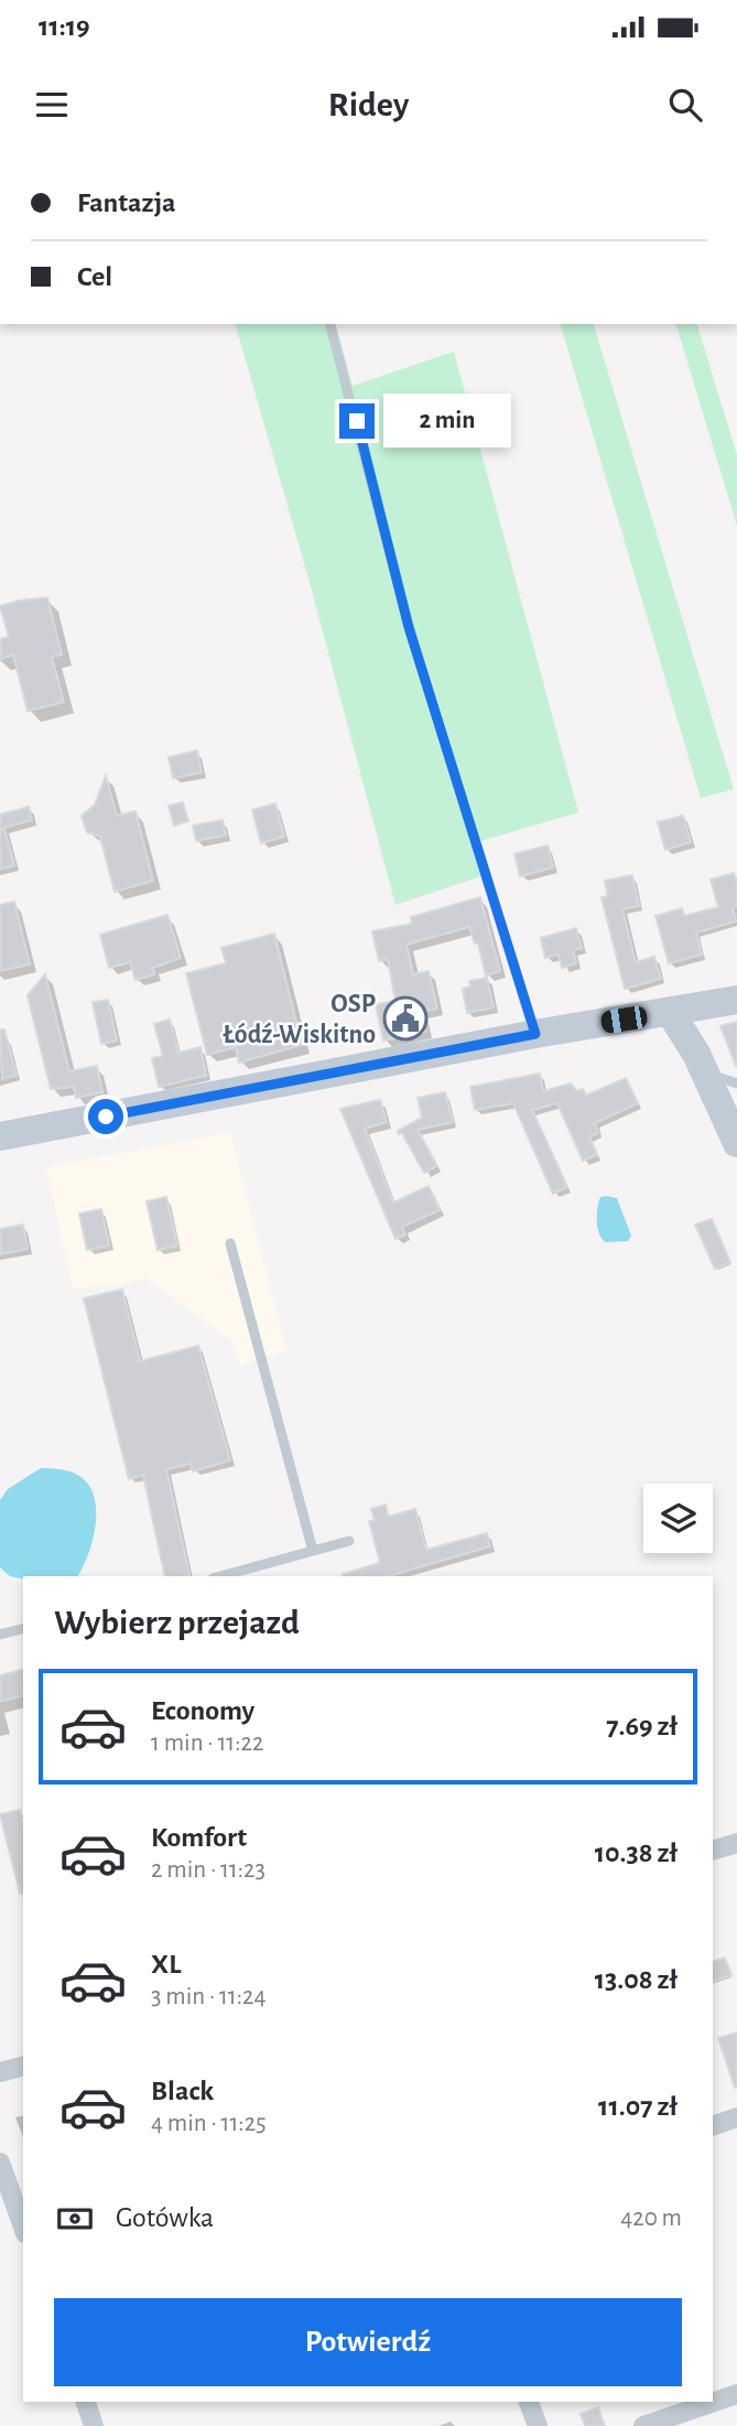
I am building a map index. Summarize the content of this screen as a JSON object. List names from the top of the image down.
{
  "places": {
    "public building": ["OSP Łódź-Wiskitno"]
  },
  "page": {
    "status": "11:19",
    "header": "Ridey",
    "banner": ["Fantazja", "Cel"],
    "bubble": "2 min",
    "heading": "Wybierz przejazd",
    "list": [
      {
        "name": "Economy",
        "note": "1 min · 11:22",
        "value": "7.69 zł"
      },
      {
        "name": "Komfort",
        "note": "2 min · 11:23",
        "value": "10.38 zł"
      },
      {
        "name": "XL",
        "note": "3 min · 11:24",
        "value": "13.08 zł"
      },
      {
        "name": "Black",
        "note": "4 min · 11:25",
        "value": "11.07 zł"
      }
    ],
    "pay": ["Gotówka", "420 m"],
    "buttons": "Potwierdź"
  }
}
